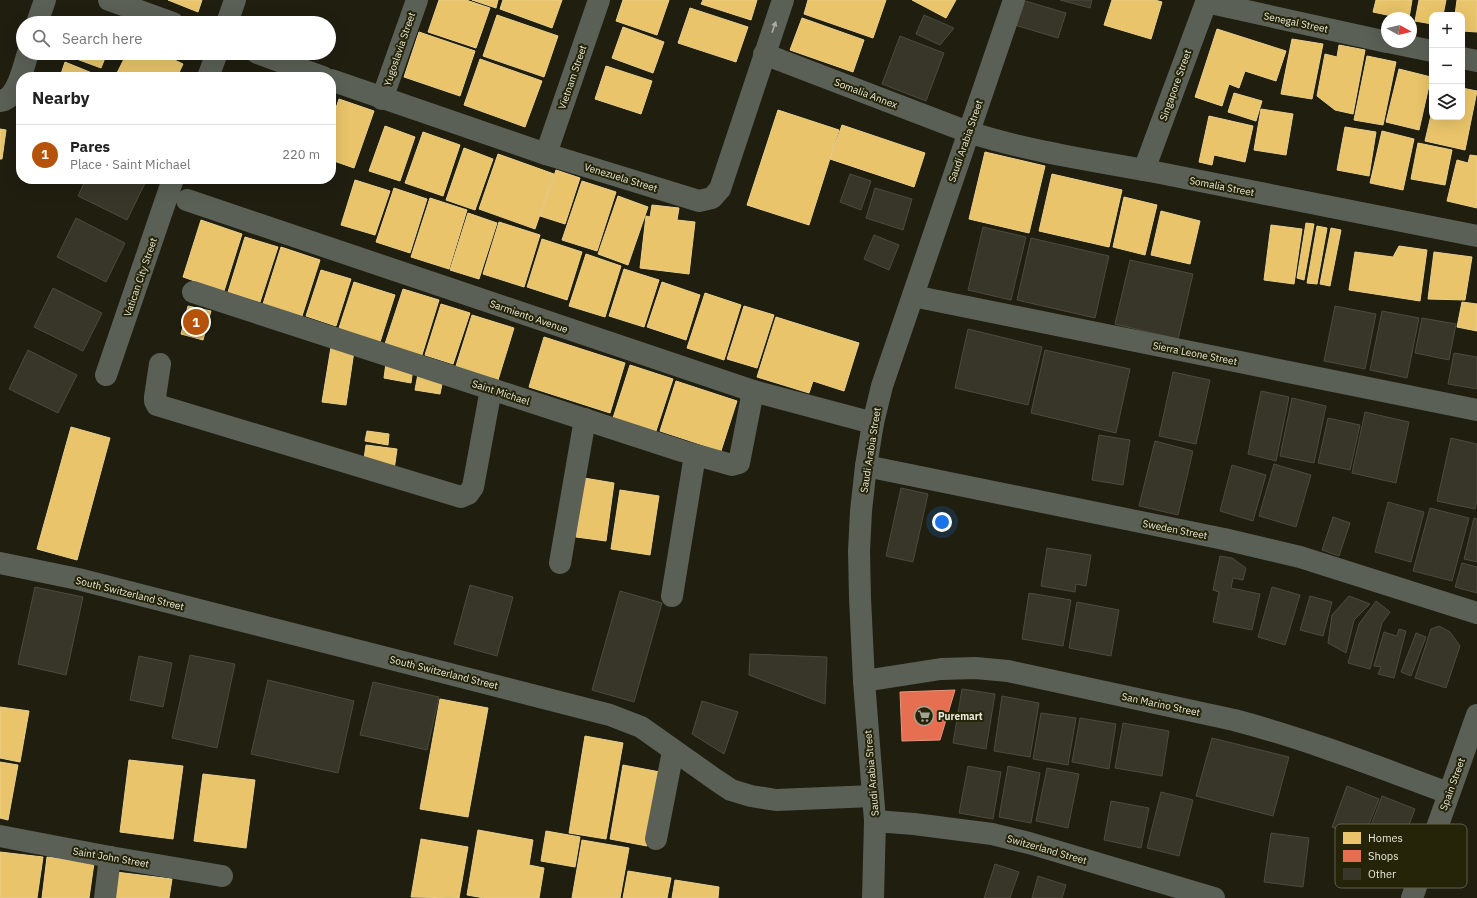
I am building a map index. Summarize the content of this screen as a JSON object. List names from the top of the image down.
{
  "streets": {
    "street": [
      "Senegal Street",
      "Yugoslavia Street",
      "Vietnam Street",
      "Singapore Street",
      "Somalia Annex",
      "Saudi Arabia Street",
      "Venezuela Street",
      "Somalia Street",
      "Vatican City Street",
      "Sarmiento Avenue",
      "Sierra Leone Street",
      "Saint Michael",
      "Sweden Street",
      "South Switzerland Street",
      "San Marino Street",
      "Spain Street",
      "Switzerland Street",
      "Saint John Street"
    ]
  },
  "crossings": [
    ["Senegal Street", "Singapore Street"],
    ["Yugoslavia Street", "Venezuela Street"],
    ["Vietnam Street", "Venezuela Street"],
    ["Singapore Street", "Somalia Street"],
    ["Somalia Annex", "Saudi Arabia Street"],
    ["Somalia Annex", "Venezuela Street"],
    ["Somalia Annex", "Somalia Street"],
    ["Saudi Arabia Street", "Somalia Street"],
    ["Saudi Arabia Street", "Sarmiento Avenue"],
    ["Saudi Arabia Street", "Sierra Leone Street"],
    ["Saudi Arabia Street", "Sweden Street"],
    ["Saudi Arabia Street", "South Switzerland Street"],
    ["Saudi Arabia Street", "San Marino Street"],
    ["Saudi Arabia Street", "Switzerland Street"],
    ["Sarmiento Avenue", "Saint Michael"],
    ["San Marino Street", "Spain Street"]
  ],
  "places": {
    "supermarket": ["Puremart"]
  },
  "legend": ["Homes", "Shops", "Other"],
  "north": "right",
  "page": {
    "map_buttons": ["+", "−"],
    "search": "Search here",
    "heading": "Nearby",
    "list": [
      {
        "mark": "1",
        "name": "Pares",
        "note": "Place · Saint Michael",
        "value": "220 m"
      }
    ],
    "pins": "1"
  }
}
